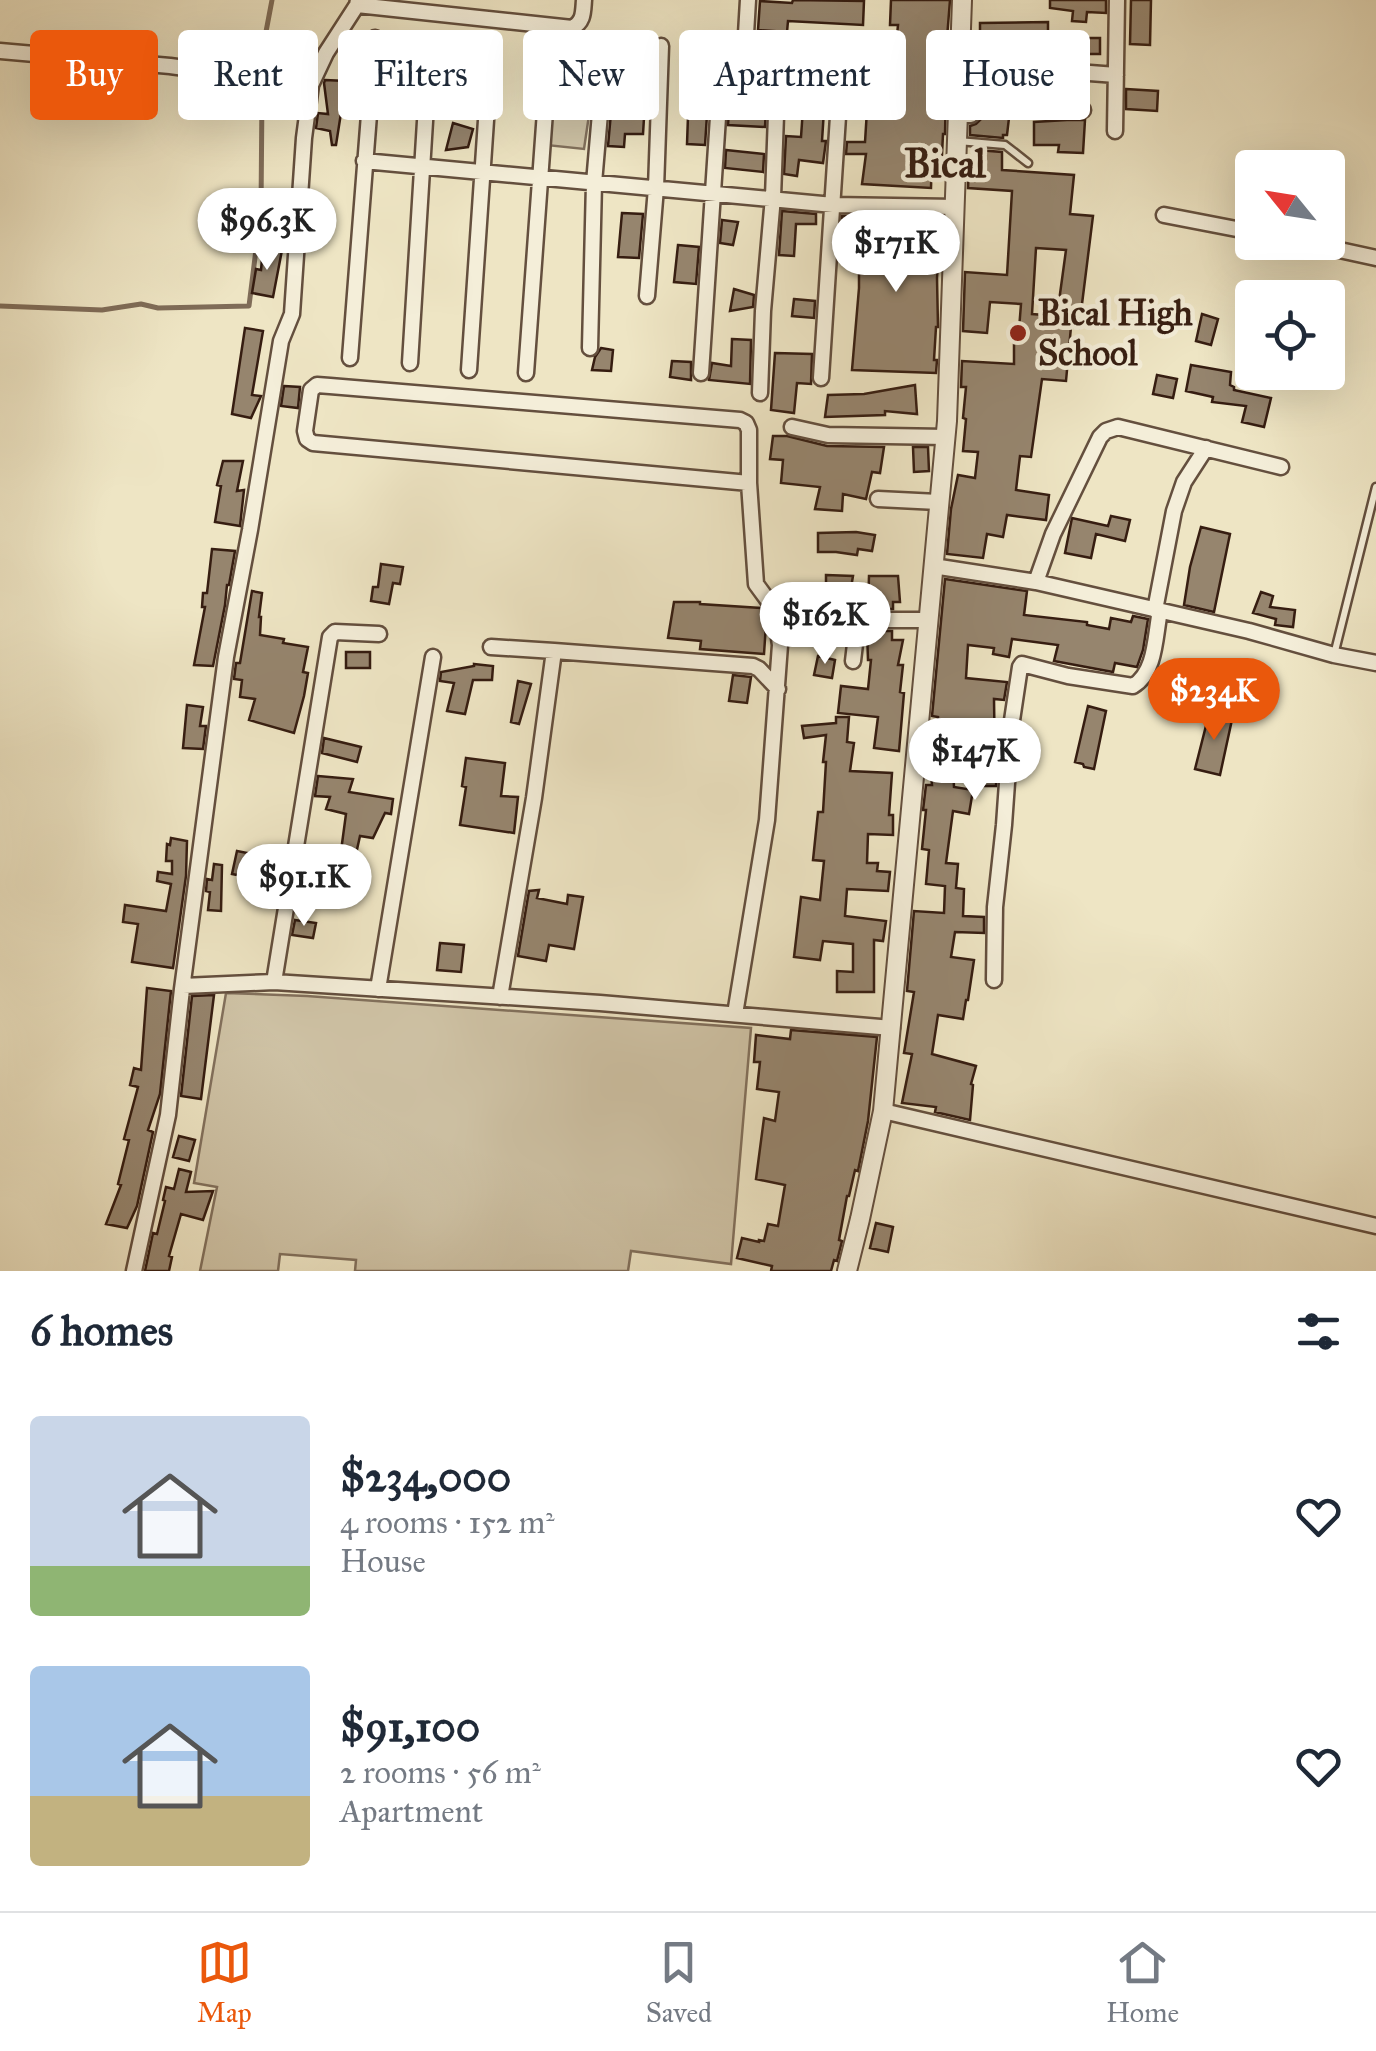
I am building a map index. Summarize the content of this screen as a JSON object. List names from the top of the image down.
{
  "districts": ["Bical"],
  "places": ["Bical High School"],
  "north": "top left",
  "page": {
    "chip": [
      "Buy",
      "Rent",
      "Filters",
      "New",
      "Apartment",
      "House"
    ],
    "price": [
      "$96.3K",
      "$171K",
      "$162K",
      "$234K",
      "$147K",
      "$91.1K"
    ],
    "heading": "6 homes",
    "list": [
      {
        "name": "$234,000",
        "note": "4 rooms · 152 m² · House"
      },
      {
        "name": "$91,100",
        "note": "2 rooms · 56 m² · Apartment"
      }
    ],
    "tabs": ["Map", "Saved", "Home"]
  }
}
